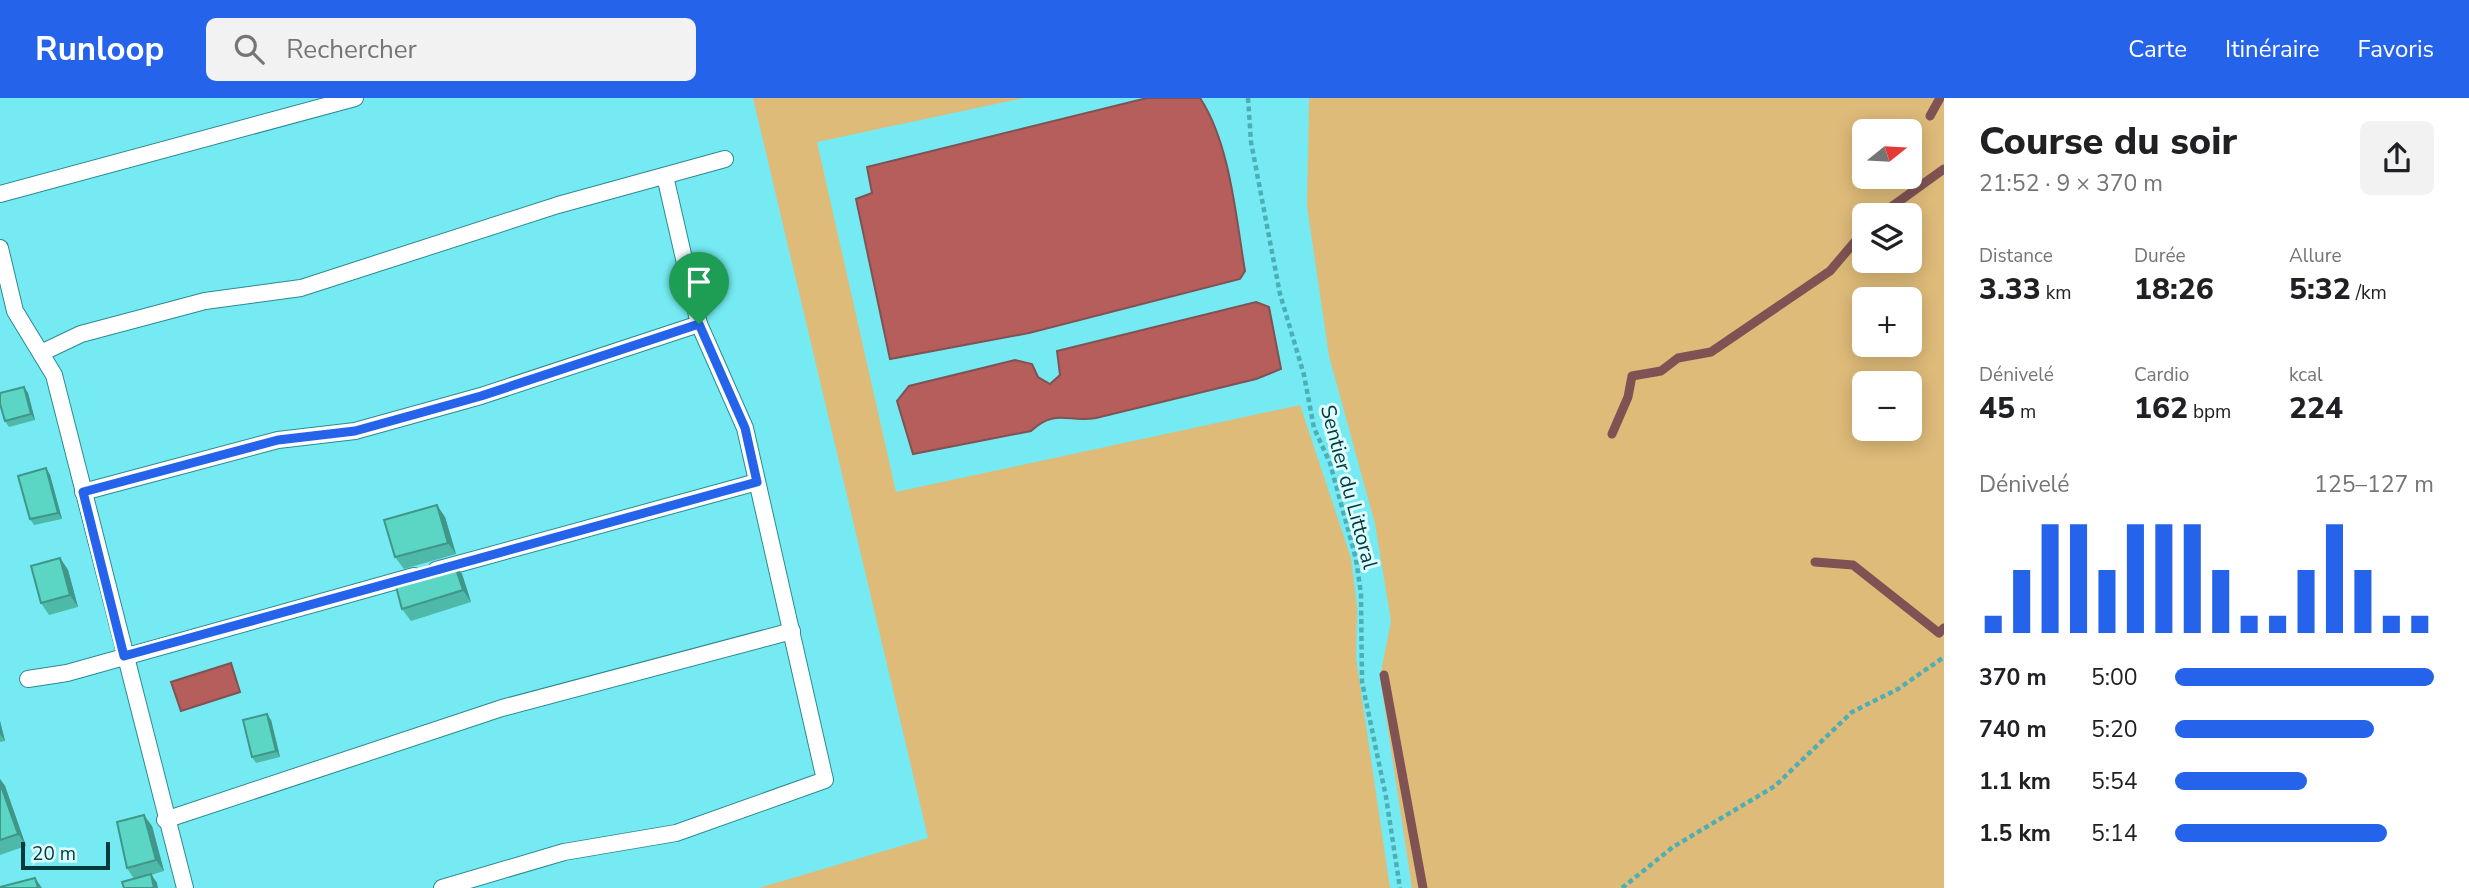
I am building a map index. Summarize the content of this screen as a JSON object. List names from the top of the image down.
{
  "streets": {
    "path": ["Sentier du Littoral"]
  },
  "scale_bar": "20 m",
  "north": "right",
  "page": {
    "header": "Runloop",
    "search": "Rechercher",
    "nav": ["Carte", "Itinéraire", "Favoris"],
    "heading": ["Course du soir", "21:52 · 9 × 370 m"],
    "map_buttons": ["+", "−"],
    "stats": [
      ["Distance", "3.33 km"],
      ["Durée", "18:26"],
      ["Allure", "5:32 /km"],
      ["Dénivelé", "45 m"],
      ["Cardio", "162 bpm"],
      ["kcal", "224"]
    ],
    "chart": ["Dénivelé", "125–127 m"],
    "list": [
      {
        "name": "370 m",
        "note": "5:00"
      },
      {
        "name": "740 m",
        "note": "5:20"
      },
      {
        "name": "1.1 km",
        "note": "5:54"
      },
      {
        "name": "1.5 km",
        "note": "5:14"
      }
    ],
    "scale": "20 m"
  }
}
